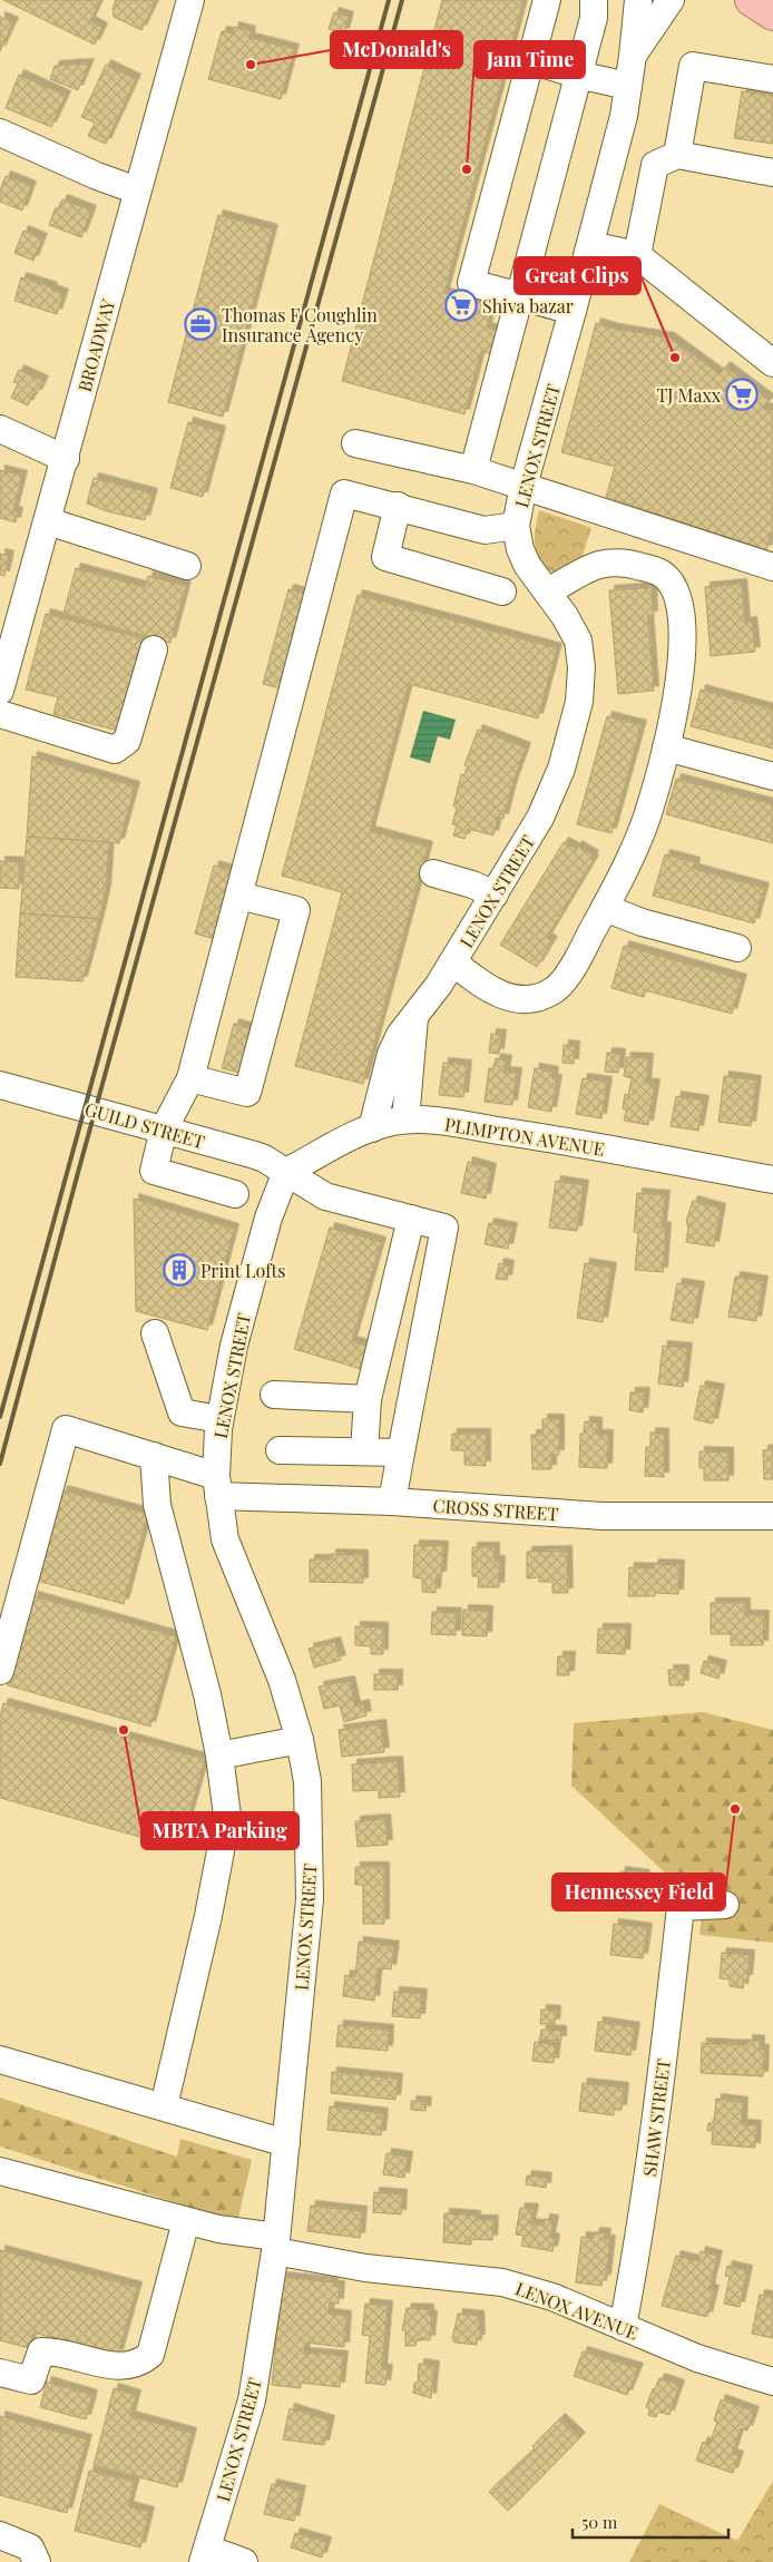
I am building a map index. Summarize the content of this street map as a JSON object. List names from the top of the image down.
{
  "streets": {
    "street": [
      "BROADWAY",
      "LENOX STREET",
      "GUILD STREET",
      "PLIMPTON AVENUE",
      "CROSS STREET",
      "SHAW STREET",
      "LENOX AVENUE"
    ]
  },
  "crossings": [
    ["LENOX STREET", "GUILD STREET"],
    ["LENOX STREET", "PLIMPTON AVENUE"],
    ["LENOX STREET", "CROSS STREET"],
    ["LENOX STREET", "LENOX AVENUE"],
    ["GUILD STREET", "PLIMPTON AVENUE"],
    ["SHAW STREET", "LENOX AVENUE"]
  ],
  "places": {
    "other": [
      "McDonald's",
      "Jam Time",
      "Great Clips",
      "MBTA Parking",
      "Hennessey Field"
    ],
    "supermarket": ["Shiva bazar", "TJ Maxx"],
    "office": ["Thomas F Coughlin Insurance Agency"],
    "building": ["Print Lofts"]
  },
  "scale_bar": "50 m"
}
